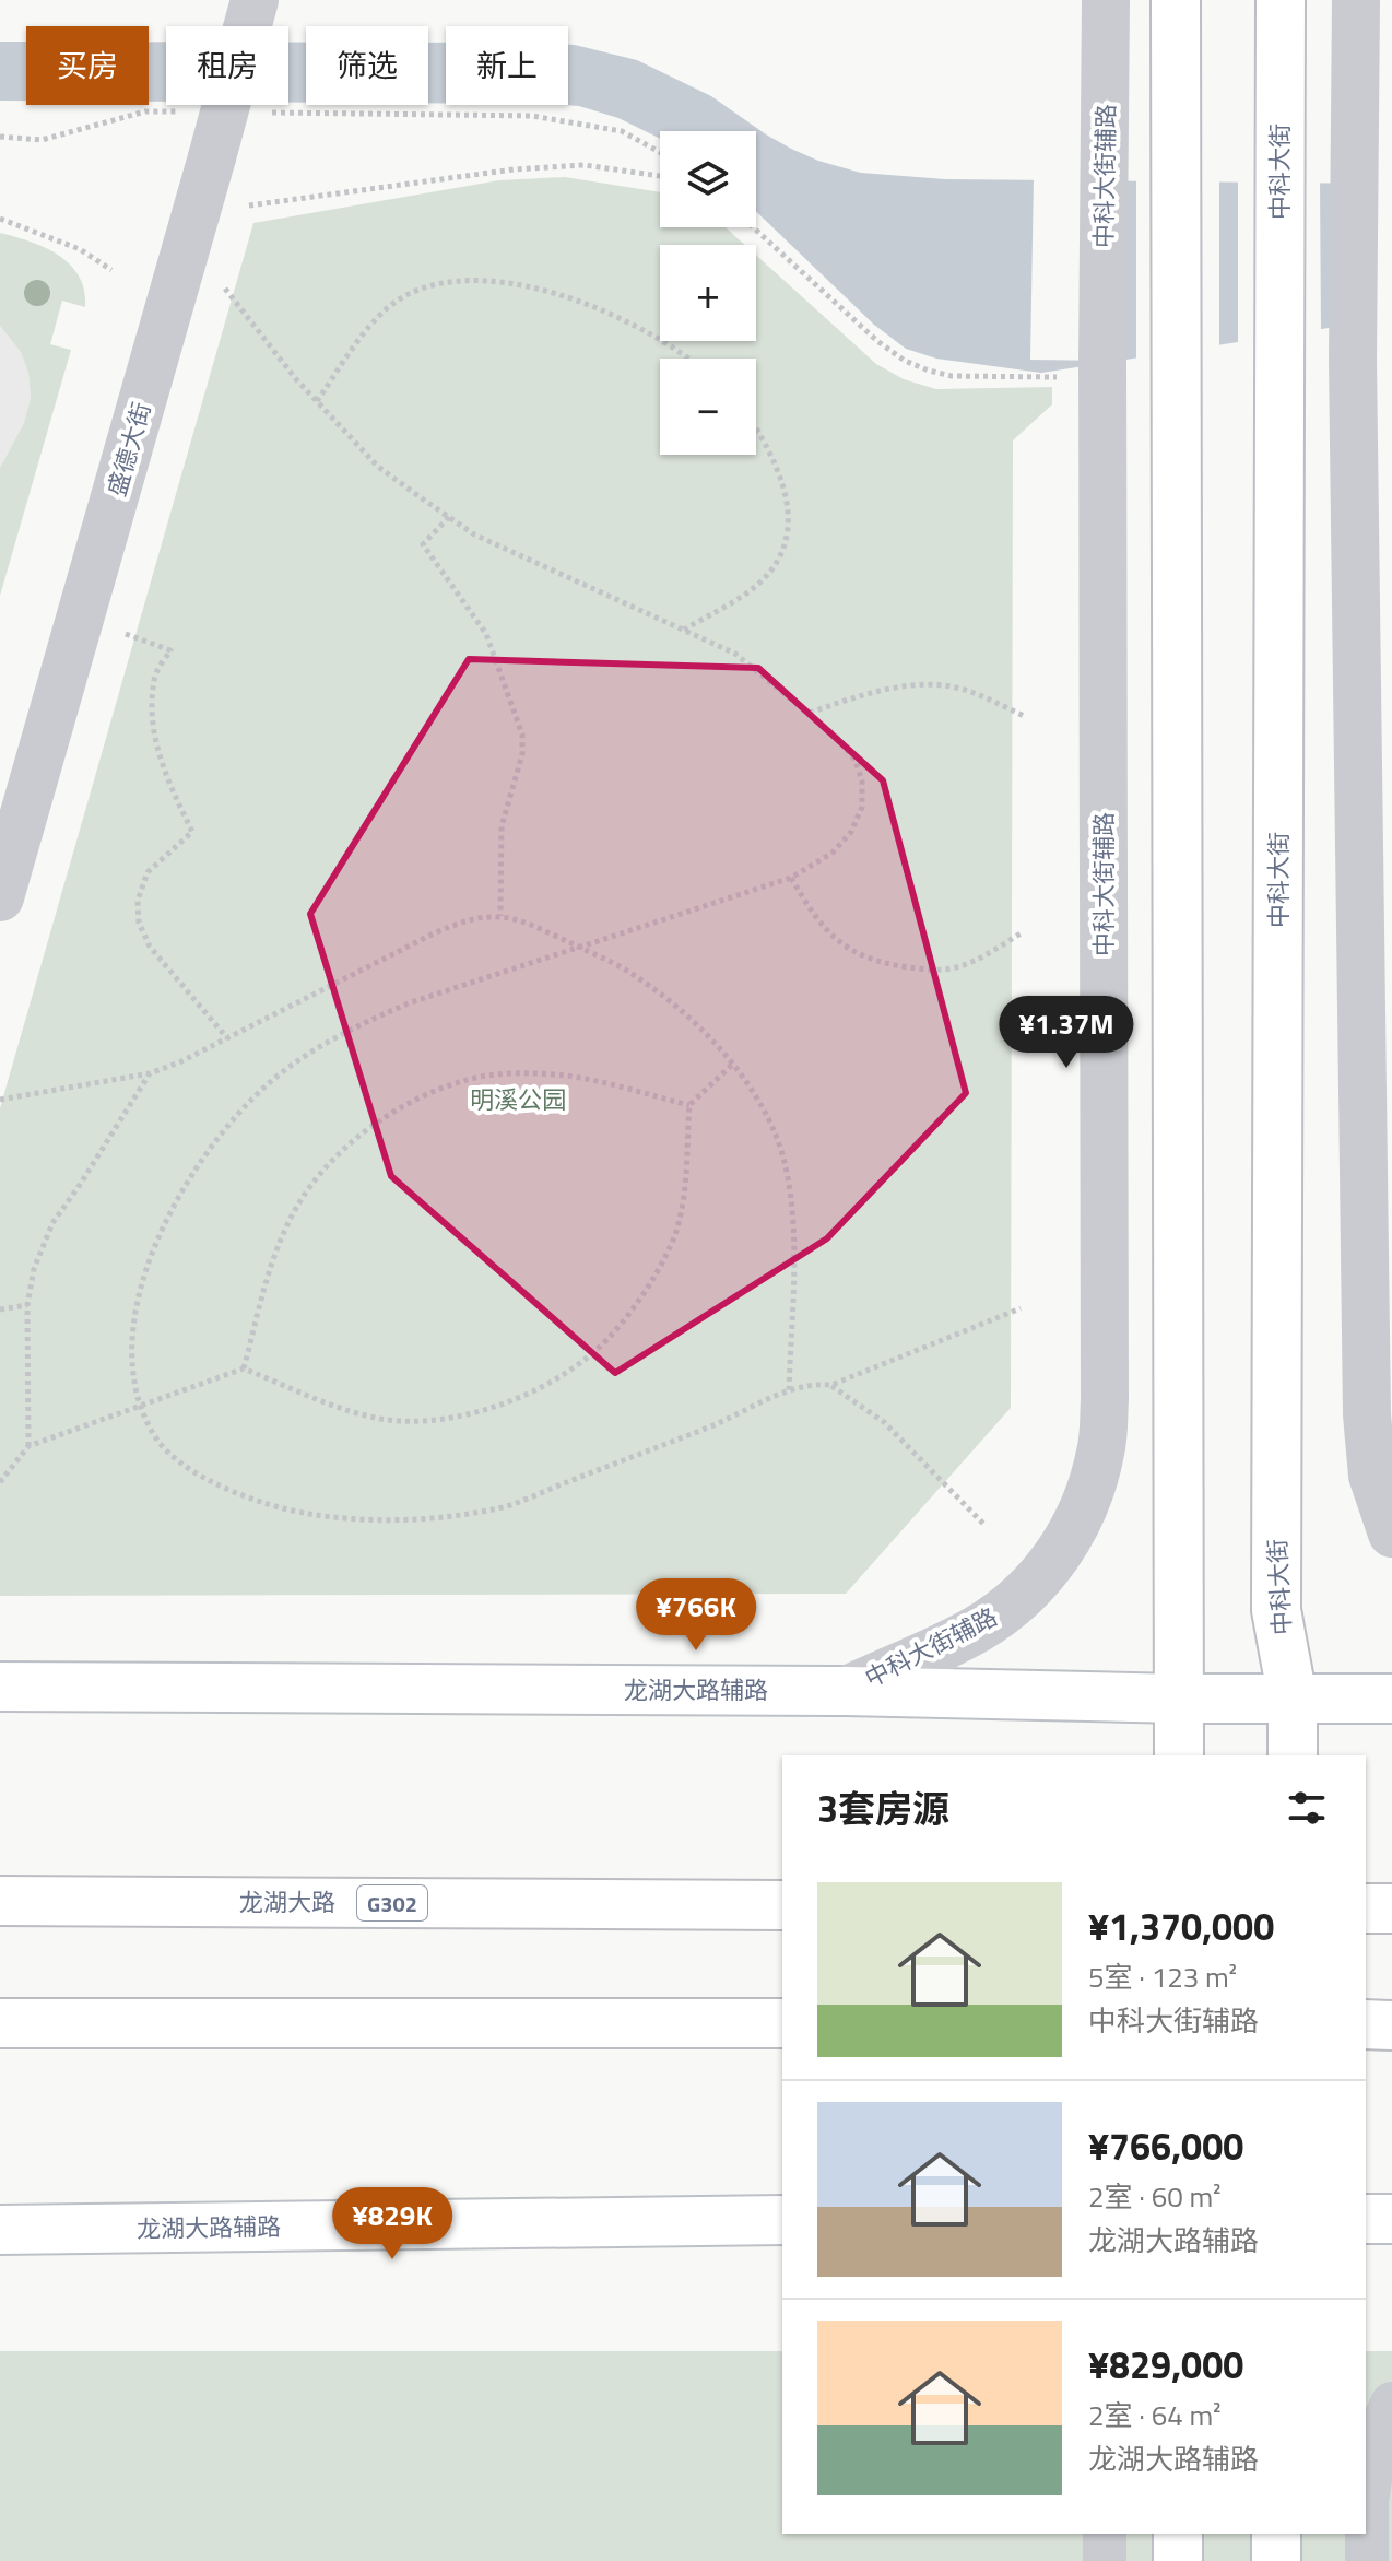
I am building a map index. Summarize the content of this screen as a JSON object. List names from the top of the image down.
{
  "streets": {
    "main road": [
      "中科大街",
      "龙湖大路辅路",
      "龙湖大路",
      "G302"
    ],
    "street": ["中科大街辅路", "盛德大街"]
  },
  "crossings": [
    ["中科大街", "龙湖大路辅路"],
    ["中科大街辅路", "龙湖大路辅路"]
  ],
  "parks": ["明溪公园"],
  "page": {
    "chip": [
      "买房",
      "租房",
      "筛选",
      "新上"
    ],
    "map_buttons": ["+", "−"],
    "price": ["¥1.37M", "¥766K", "¥829K"],
    "heading": "3套房源",
    "list": [
      {
        "name": "¥1,370,000",
        "note": "5室 · 123 m² · 中科大街辅路"
      },
      {
        "name": "¥766,000",
        "note": "2室 · 60 m² · 龙湖大路辅路"
      },
      {
        "name": "¥829,000",
        "note": "2室 · 64 m² · 龙湖大路辅路"
      }
    ]
  }
}
